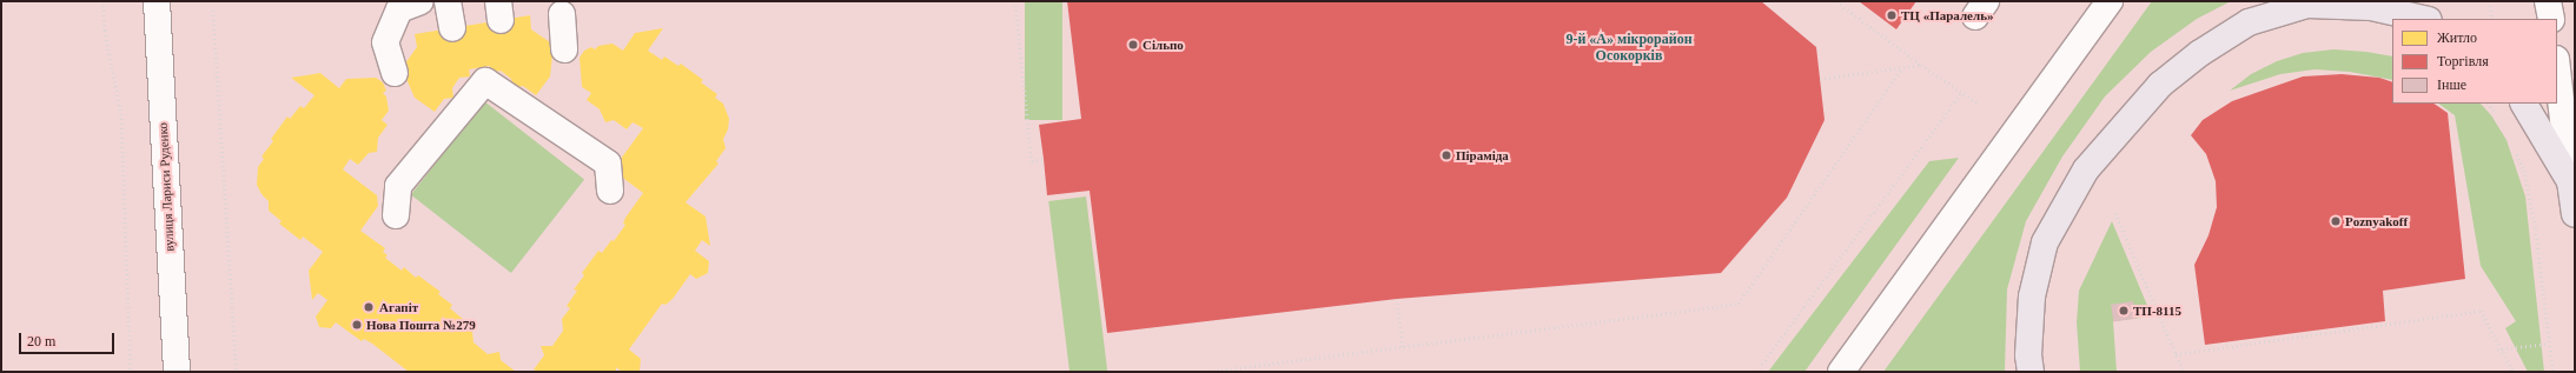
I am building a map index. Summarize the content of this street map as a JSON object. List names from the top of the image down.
{
  "streets": {
    "street": ["вулиця Лариси Руденко"]
  },
  "districts": ["9-й «А» мікрорайон Осокорків"],
  "places": [
    "ТЦ «Паралель»",
    "Сільпо",
    "Піраміда",
    "Poznyakoff",
    "Агапіт",
    "ТП-8115",
    "Нова Пошта №279"
  ],
  "legend": ["Житло", "Торгівля", "Інше"],
  "scale_bar": "20 m"
}
